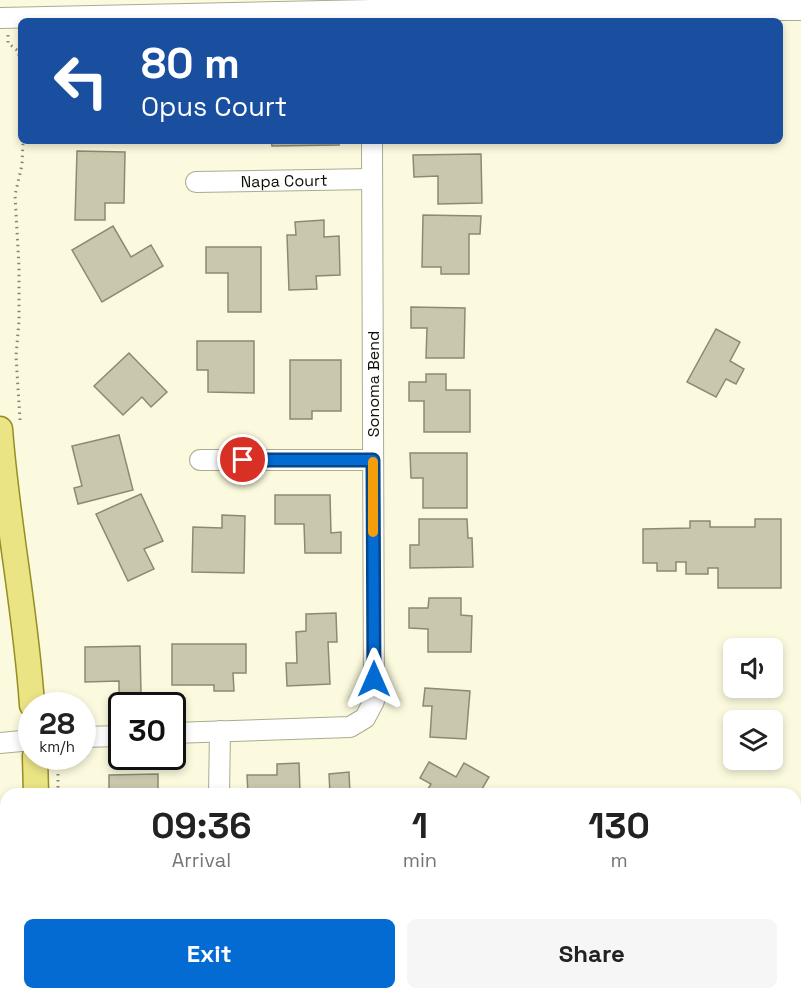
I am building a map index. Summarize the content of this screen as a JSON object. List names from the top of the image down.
{
  "streets": {
    "street": ["Napa Court", "Sonoma Bend"]
  },
  "crossings": [
    ["Napa Court", "Sonoma Bend"]
  ],
  "page": {
    "turn": ["80 m", "Opus Court"],
    "speed": "28 km/h",
    "limit": "30",
    "eta": [
      "09:36",
      "Arrival",
      "1",
      "min",
      "130",
      "m"
    ],
    "buttons": ["Exit", "Share"]
  }
}
